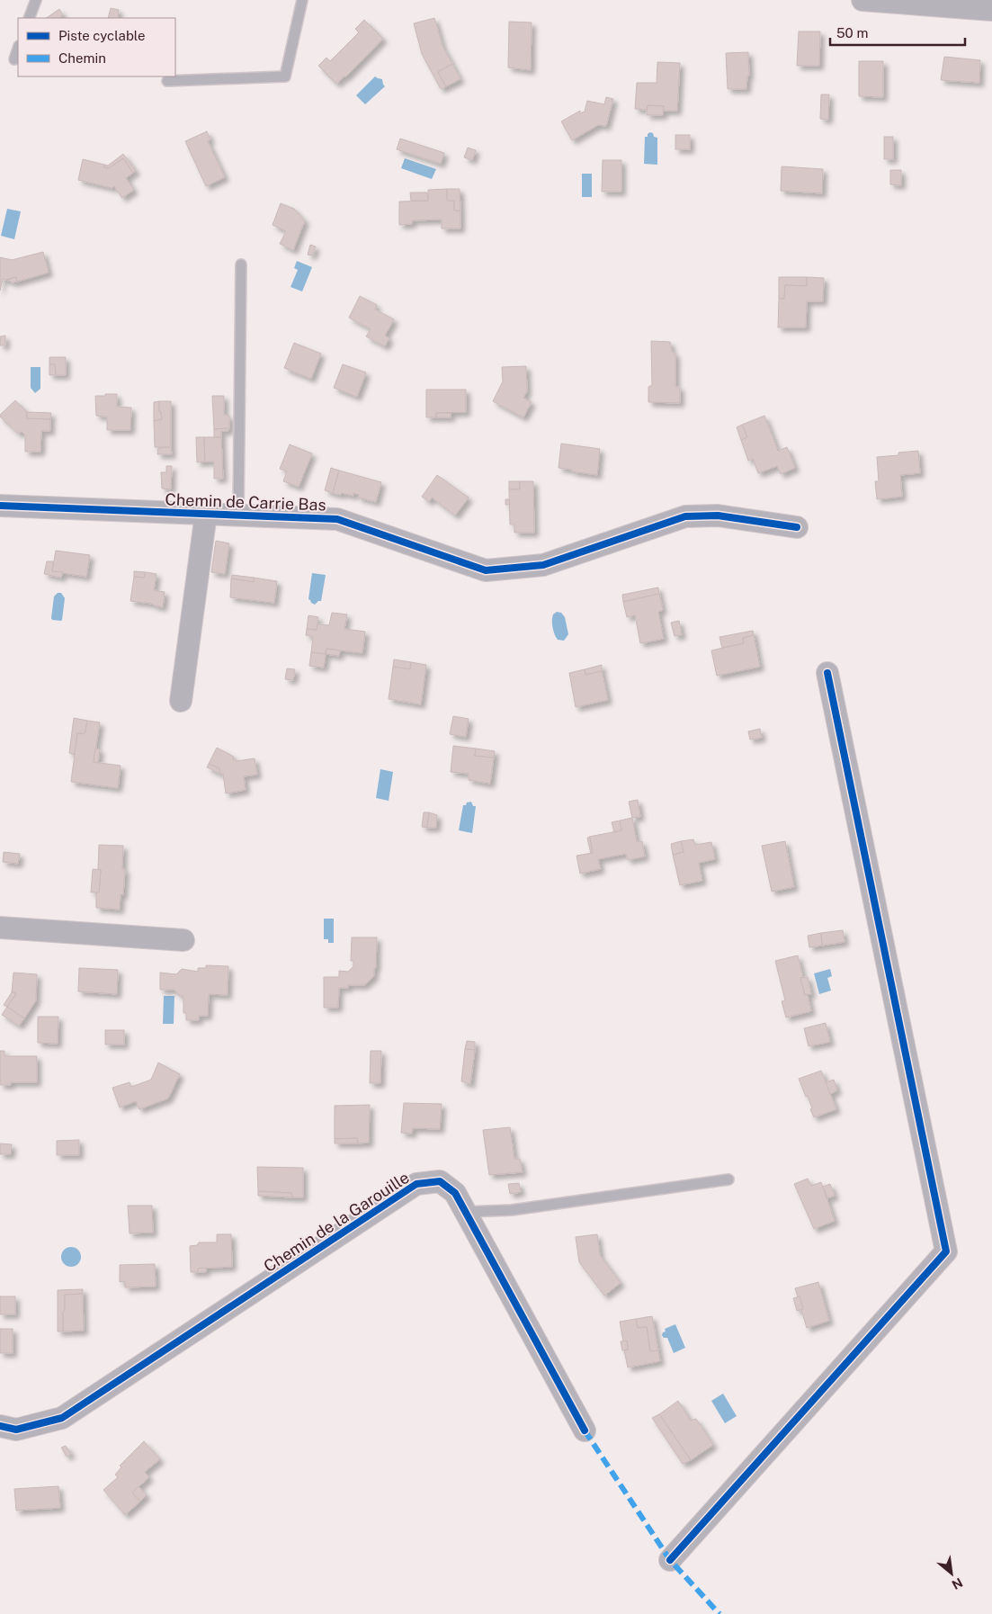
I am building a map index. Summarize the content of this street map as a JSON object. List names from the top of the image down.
{
  "streets": {
    "street": ["Chemin de Carrie Bas", "Chemin de la Garouille"]
  },
  "legend": ["Piste cyclable", "Chemin"],
  "scale_bar": "50 m",
  "north": "bottom right"
}
